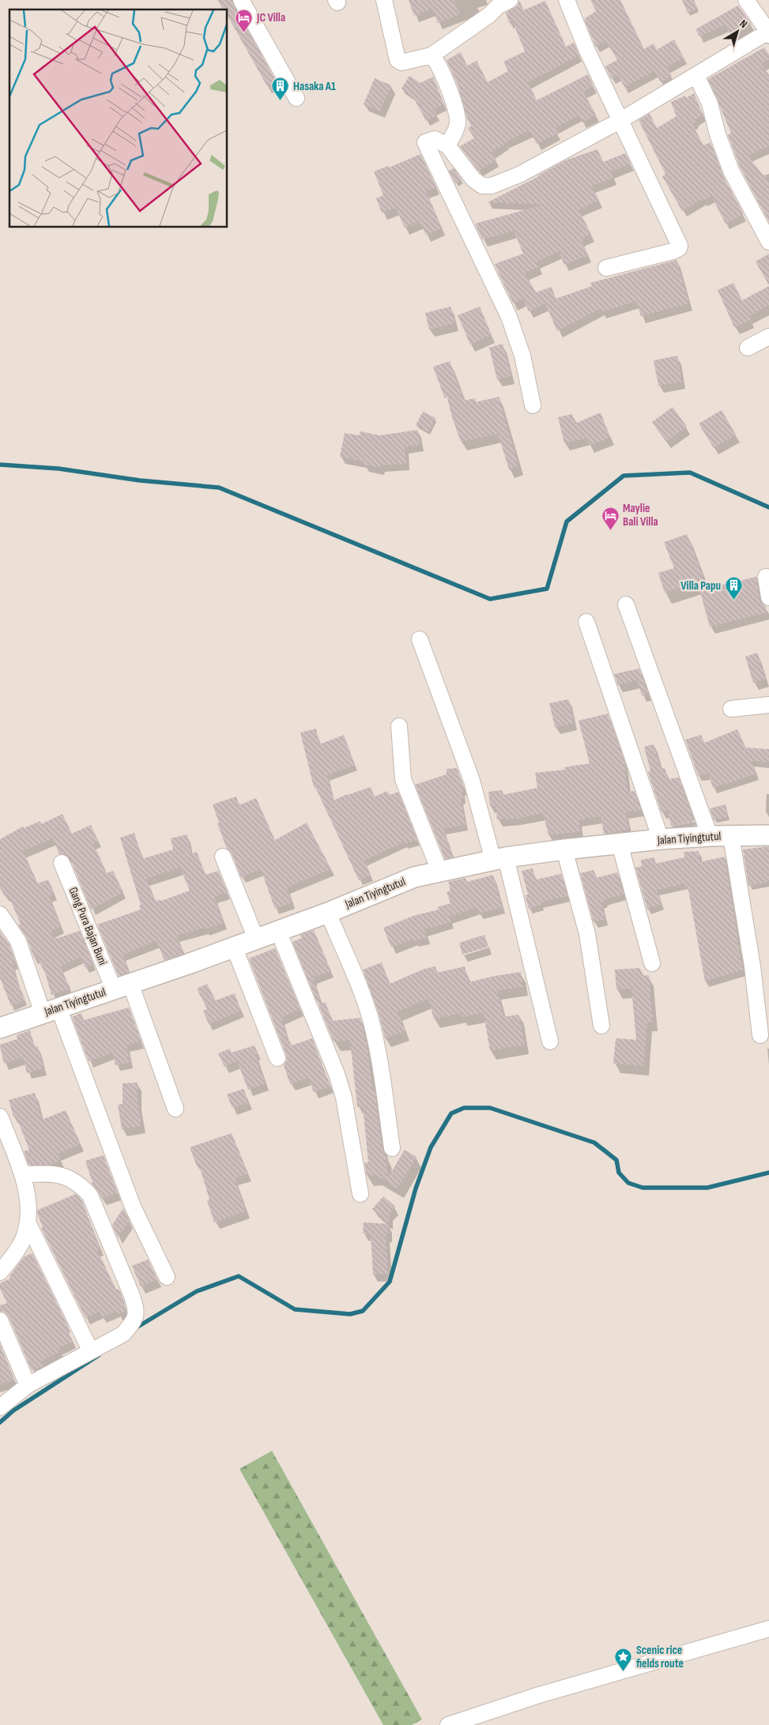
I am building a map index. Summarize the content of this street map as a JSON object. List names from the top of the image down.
{
  "streets": {
    "street": ["Jalan Tiyingtutul", "Gang Pura Bajan Buni"]
  },
  "crossings": [
    ["Jalan Tiyingtutul", "Gang Pura Bajan Buni"]
  ],
  "places": {
    "hotel": ["JC Villa", "Maylie Bali Villa"],
    "building": ["Hasaka A1", "Villa Papu"],
    "place": ["Scenic rice fields route"]
  },
  "north": "top right"
}
